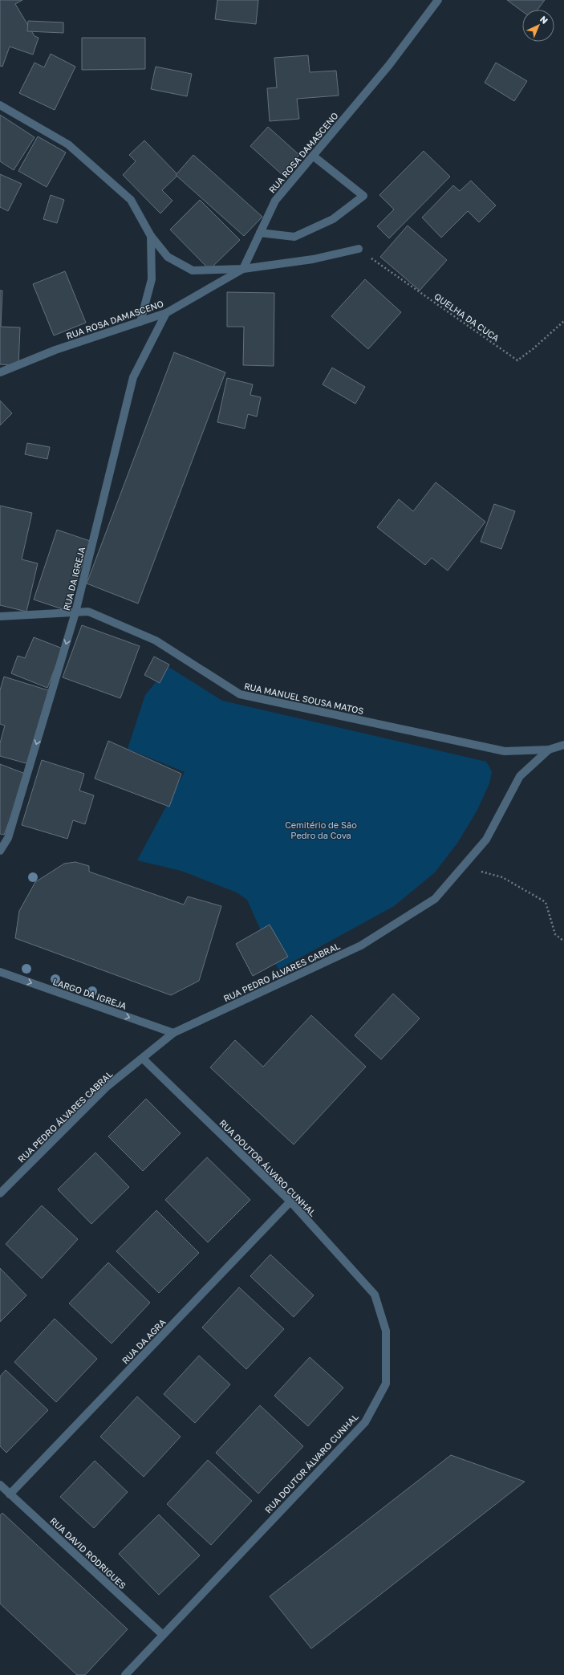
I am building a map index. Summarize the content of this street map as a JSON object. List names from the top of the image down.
{
  "streets": {
    "street": [
      "RUA ROSA DAMASCENO",
      "RUA DA IGREJA",
      "RUA MANUEL SOUSA MATOS",
      "RUA PEDRO ÁLVARES CABRAL",
      "LARGO DA IGREJA",
      "RUA DOUTOR ÁLVARO CUNHAL",
      "RUA DA AGRA",
      "RUA DAVID RODRIGUES"
    ],
    "path": ["QUELHA DA CUCA"]
  },
  "crossings": [
    ["RUA ROSA DAMASCENO", "RUA DA IGREJA"],
    ["RUA DA IGREJA", "RUA MANUEL SOUSA MATOS"],
    ["RUA MANUEL SOUSA MATOS", "RUA PEDRO ÁLVARES CABRAL"],
    ["RUA PEDRO ÁLVARES CABRAL", "LARGO DA IGREJA"],
    ["RUA PEDRO ÁLVARES CABRAL", "RUA DOUTOR ÁLVARO CUNHAL"],
    ["RUA DOUTOR ÁLVARO CUNHAL", "RUA DA AGRA"],
    ["RUA DOUTOR ÁLVARO CUNHAL", "RUA DAVID RODRIGUES"],
    ["RUA DA AGRA", "RUA DAVID RODRIGUES"]
  ],
  "one_way": ["RUA DA IGREJA", "LARGO DA IGREJA"],
  "parks": ["Cemitério de São Pedro da Cova"],
  "north": "top right"
}
